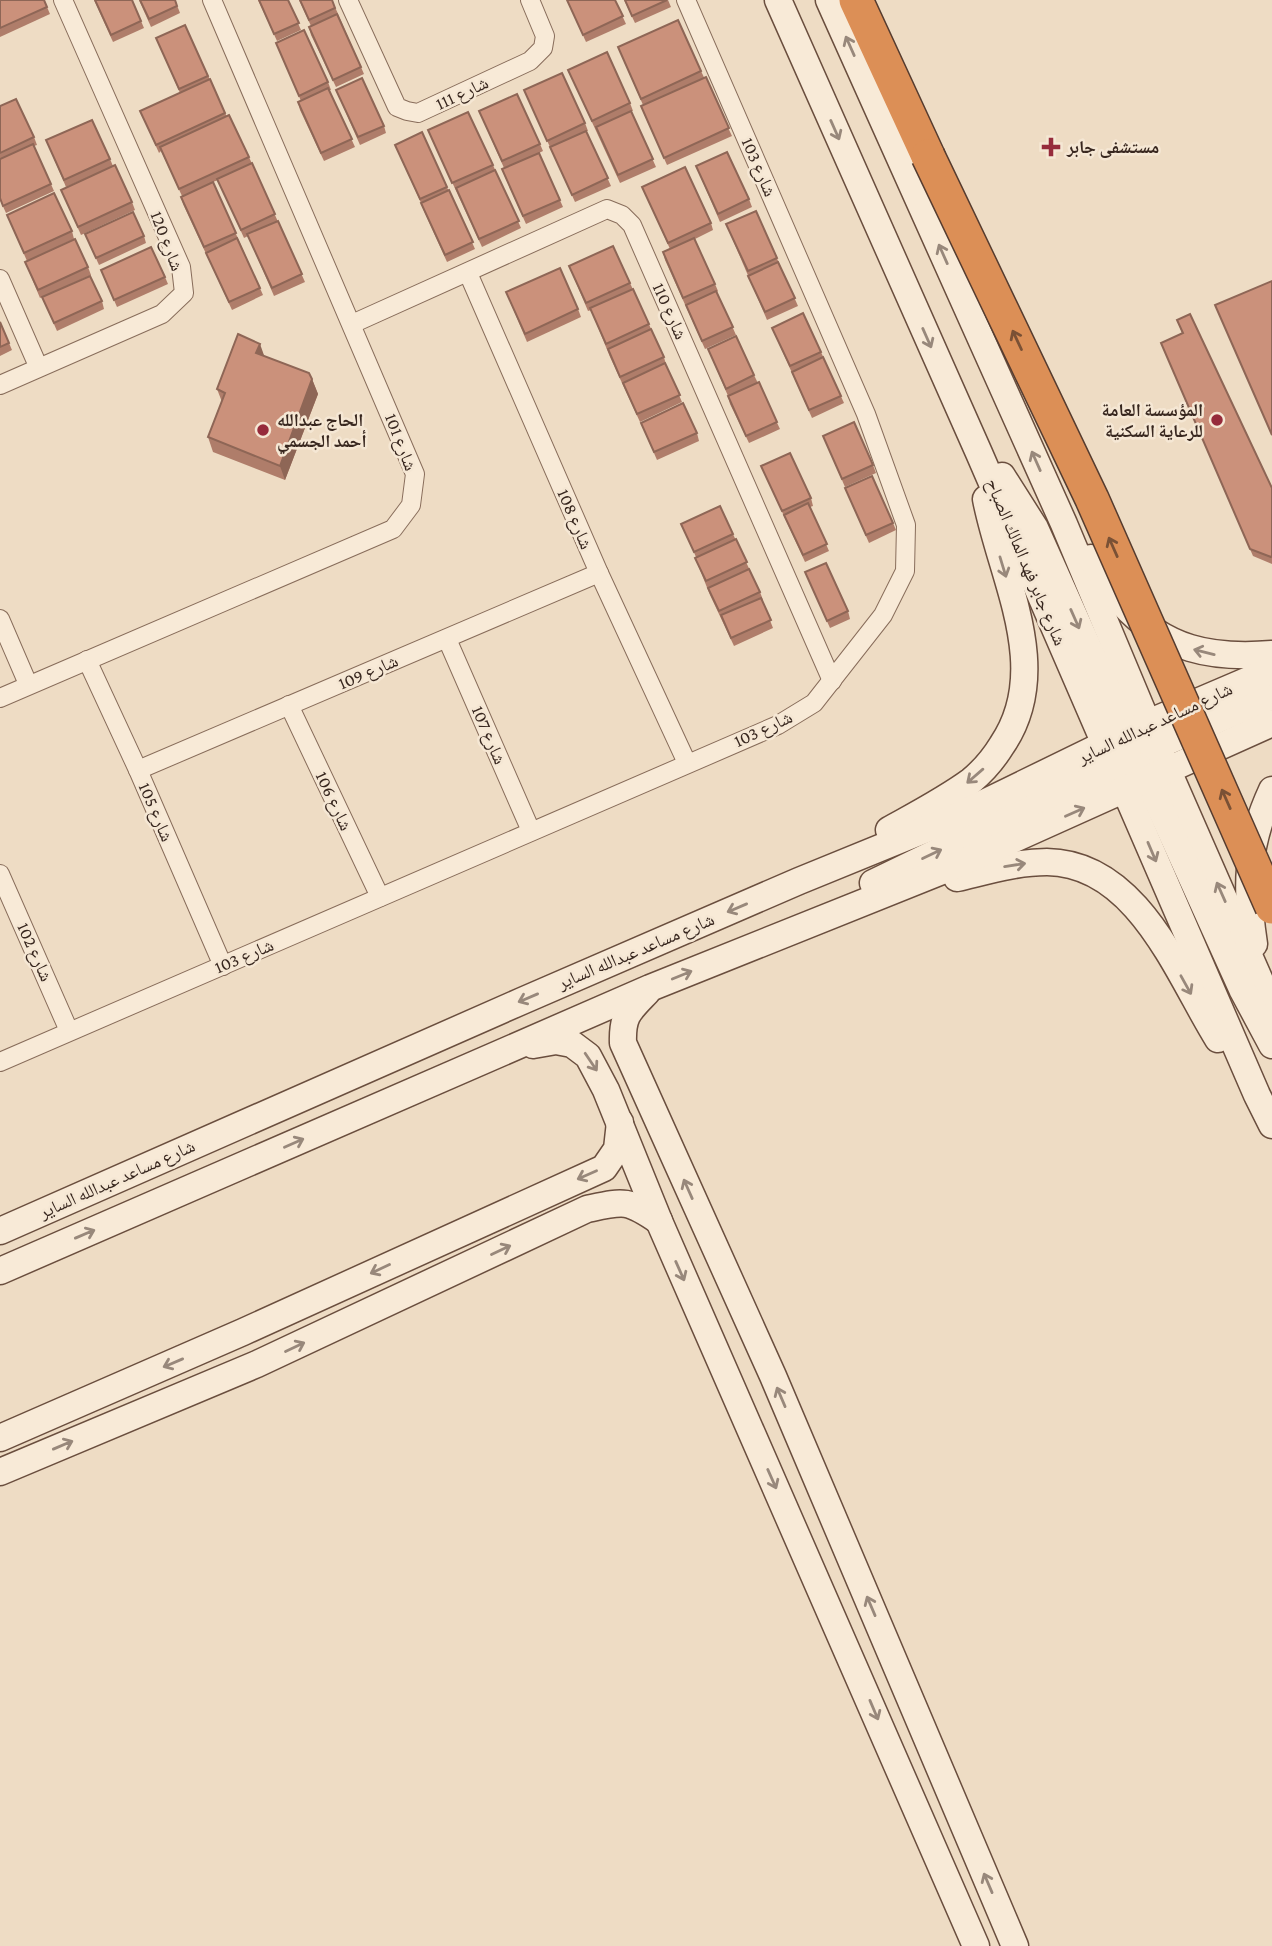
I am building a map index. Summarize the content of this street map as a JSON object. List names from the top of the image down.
{
  "streets": {
    "street": [
      "شارع 111",
      "شارع 103",
      "شارع 120",
      "شارع 110",
      "شارع 101",
      "شارع 108",
      "شارع 109",
      "شارع مساعد عبدالله الساير",
      "شارع 107",
      "شارع 106",
      "شارع 105",
      "شارع 102"
    ]
  },
  "crossings": [
    ["شارع 103", "شارع 110"],
    ["شارع 103", "شارع 108"],
    ["شارع 103", "شارع 107"],
    ["شارع 103", "شارع 106"],
    ["شارع 103", "شارع 105"],
    ["شارع 103", "شارع 102"],
    ["شارع 110", "شارع 101"],
    ["شارع 110", "شارع 108"],
    ["شارع 101", "شارع 105"],
    ["شارع 108", "شارع 109"],
    ["شارع 109", "شارع 107"],
    ["شارع 109", "شارع 106"],
    ["شارع 109", "شارع 105"]
  ],
  "places": {
    "health": ["مستشفى جابر"],
    "other": ["المؤسسة العامة للرعاية السكنية", "الحاج عبدالله أحمد الجسمي"]
  }
}
